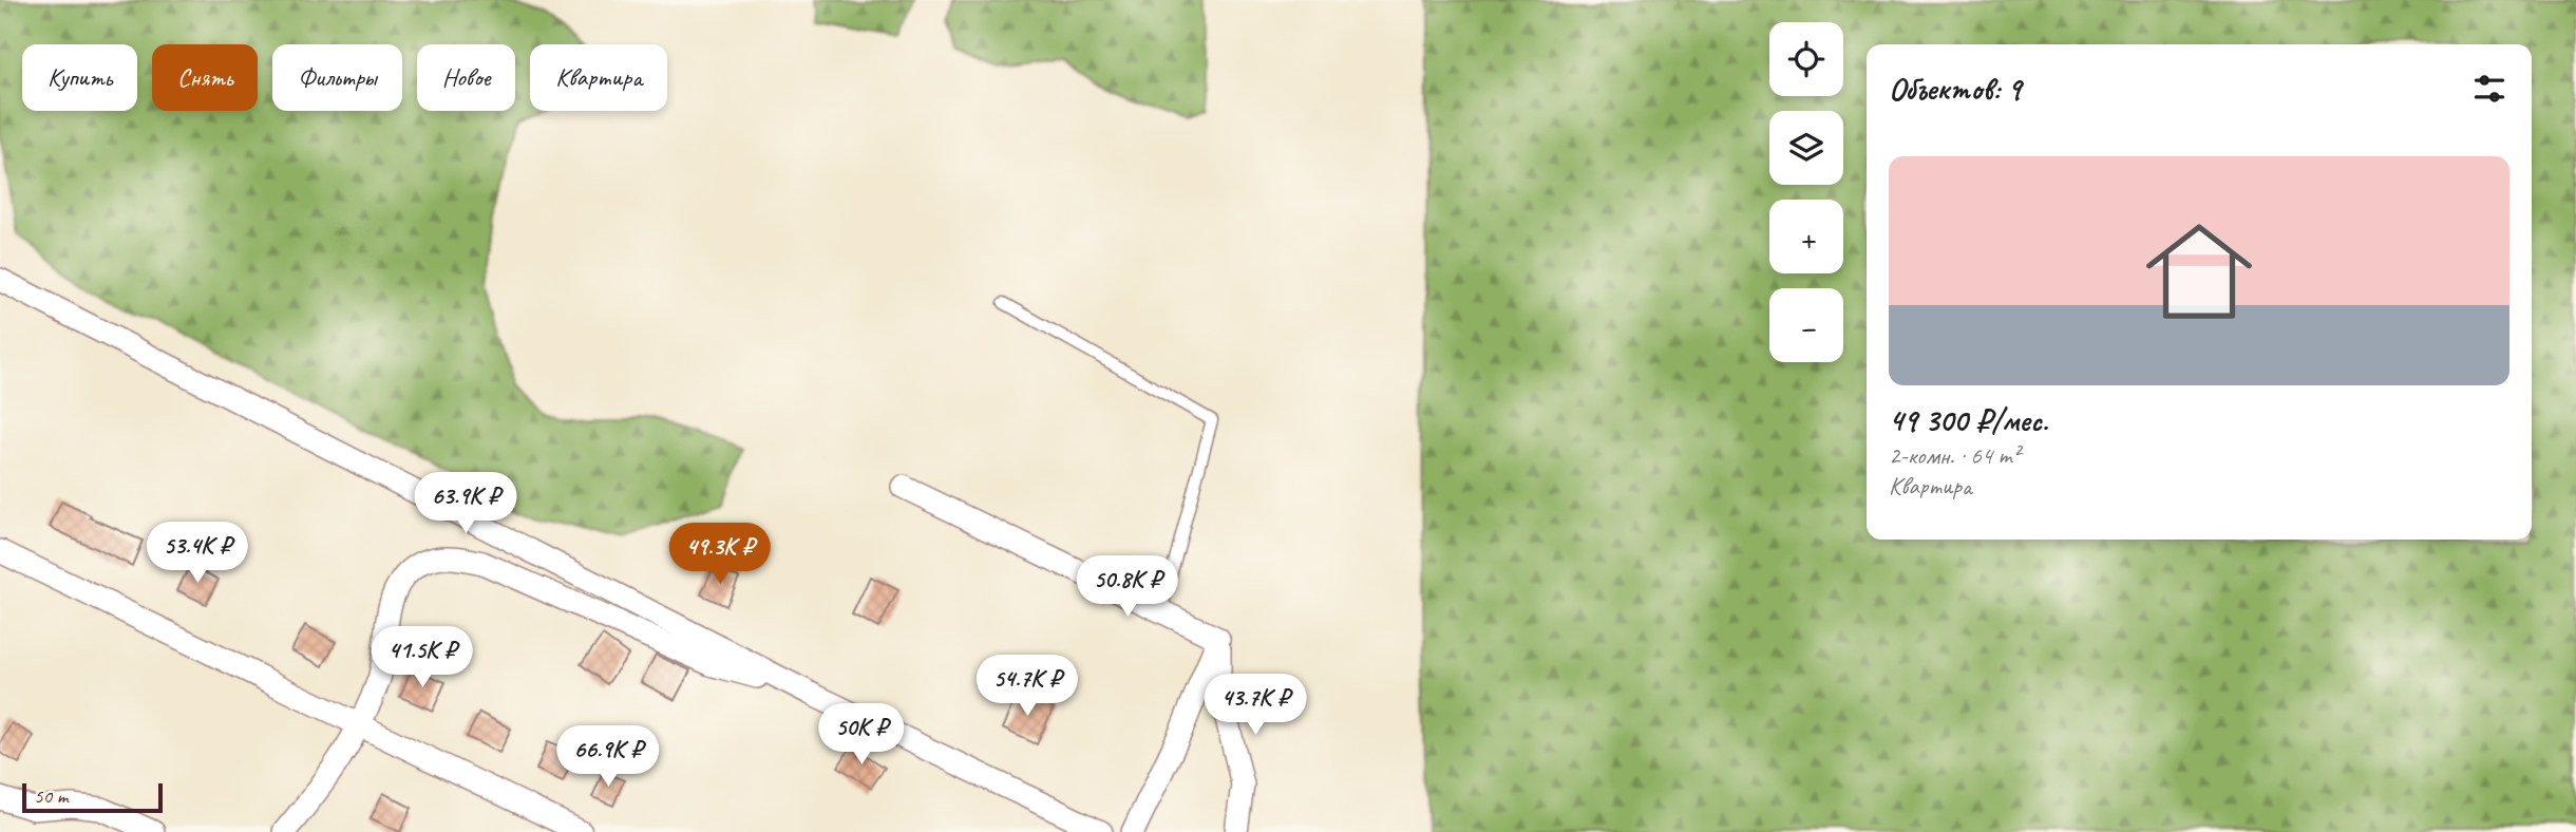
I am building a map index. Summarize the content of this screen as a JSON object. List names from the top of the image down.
{
  "scale_bar": "50 m",
  "page": {
    "map_buttons": ["+", "−"],
    "chip": [
      "Купить",
      "Снять",
      "Фильтры",
      "Новое",
      "Квартира"
    ],
    "heading": "Объектов: 9",
    "list": [
      {
        "name": "49 300 ₽/мес.",
        "note": "2-комн. · 64 m² · Квартира"
      }
    ],
    "price": [
      "63.9K ₽",
      "53.4K ₽",
      "49.3K ₽",
      "50.8K ₽",
      "41.5K ₽",
      "54.7K ₽",
      "43.7K ₽",
      "50K ₽",
      "66.9K ₽"
    ],
    "scale": "50 m"
  }
}
